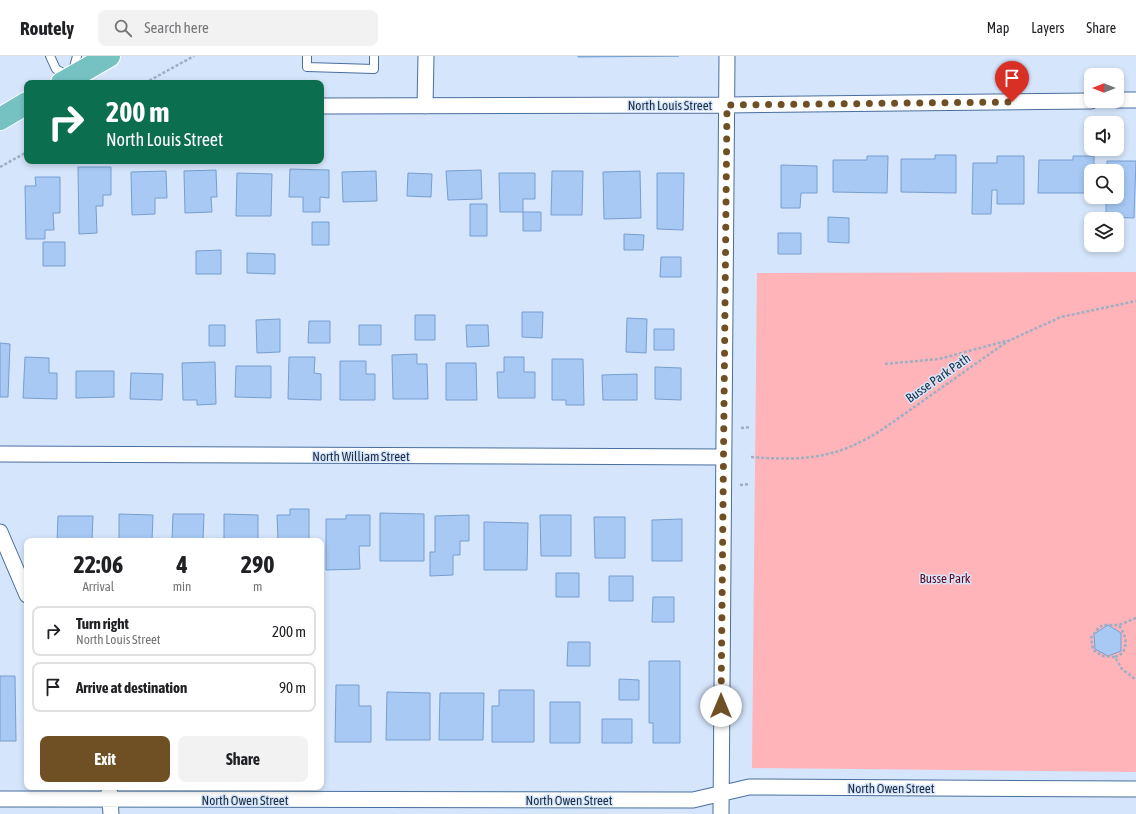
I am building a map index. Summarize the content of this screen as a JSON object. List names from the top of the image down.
{
  "streets": {
    "street": ["North Louis Street", "North William Street", "North Owen Street"],
    "path": ["Busse Park Path"]
  },
  "parks": ["Busse Park"],
  "north": "left",
  "page": {
    "header": "Routely",
    "search": "Search here",
    "nav": ["Map", "Layers", "Share"],
    "turn": ["200 m", "North Louis Street"],
    "eta": [
      "22:06",
      "Arrival",
      "4",
      "min",
      "290",
      "m"
    ],
    "list": [
      {
        "name": "Turn right",
        "note": "North Louis Street",
        "value": "200 m"
      },
      {
        "name": "Arrive at destination",
        "value": "90 m"
      }
    ],
    "buttons": ["Exit", "Share"]
  }
}
